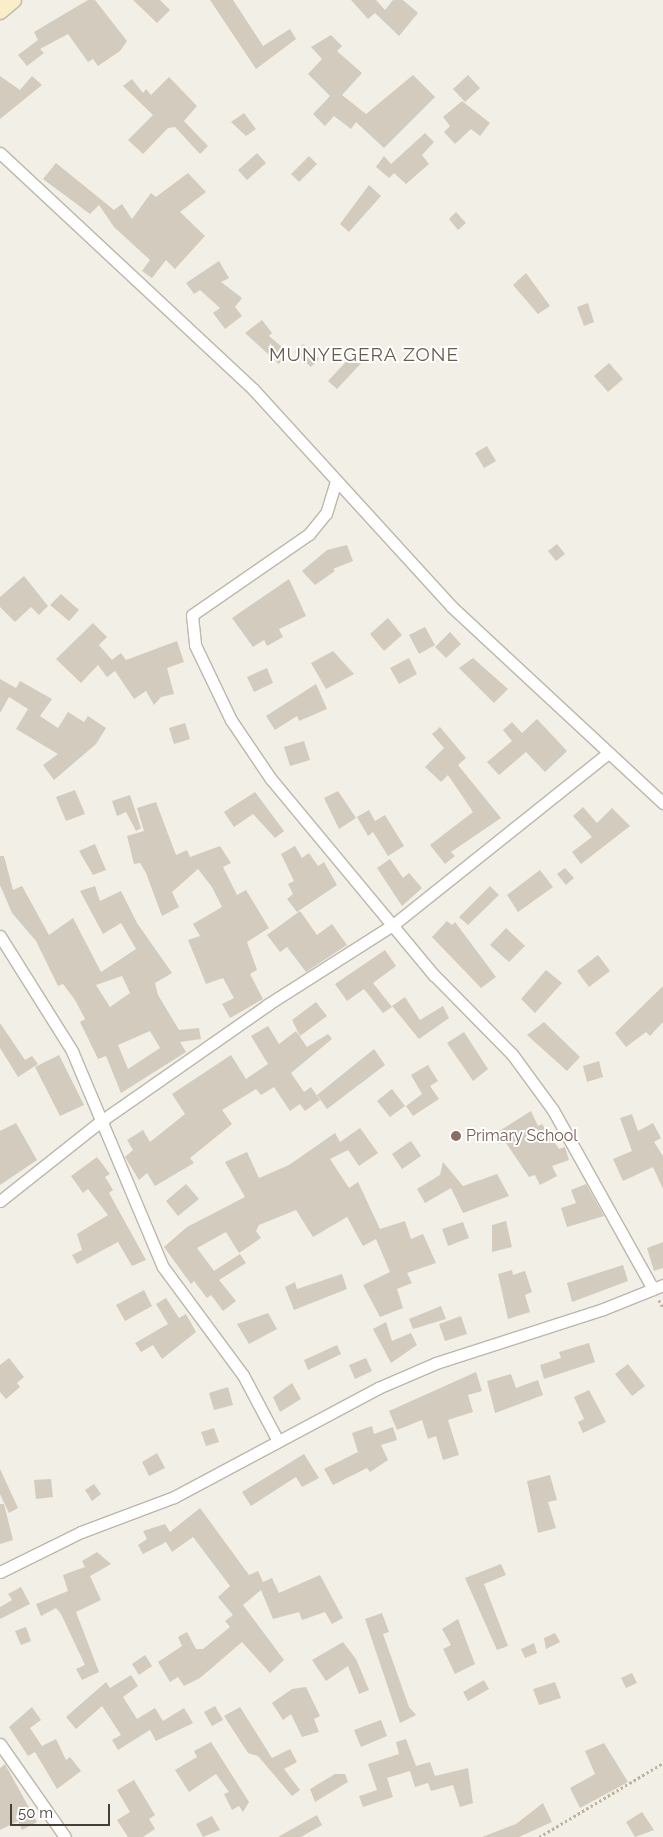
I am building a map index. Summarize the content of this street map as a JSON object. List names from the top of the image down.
{
  "districts": ["MUNYEGERA ZONE"],
  "places": ["Primary School"],
  "scale_bar": "50 m"
}
